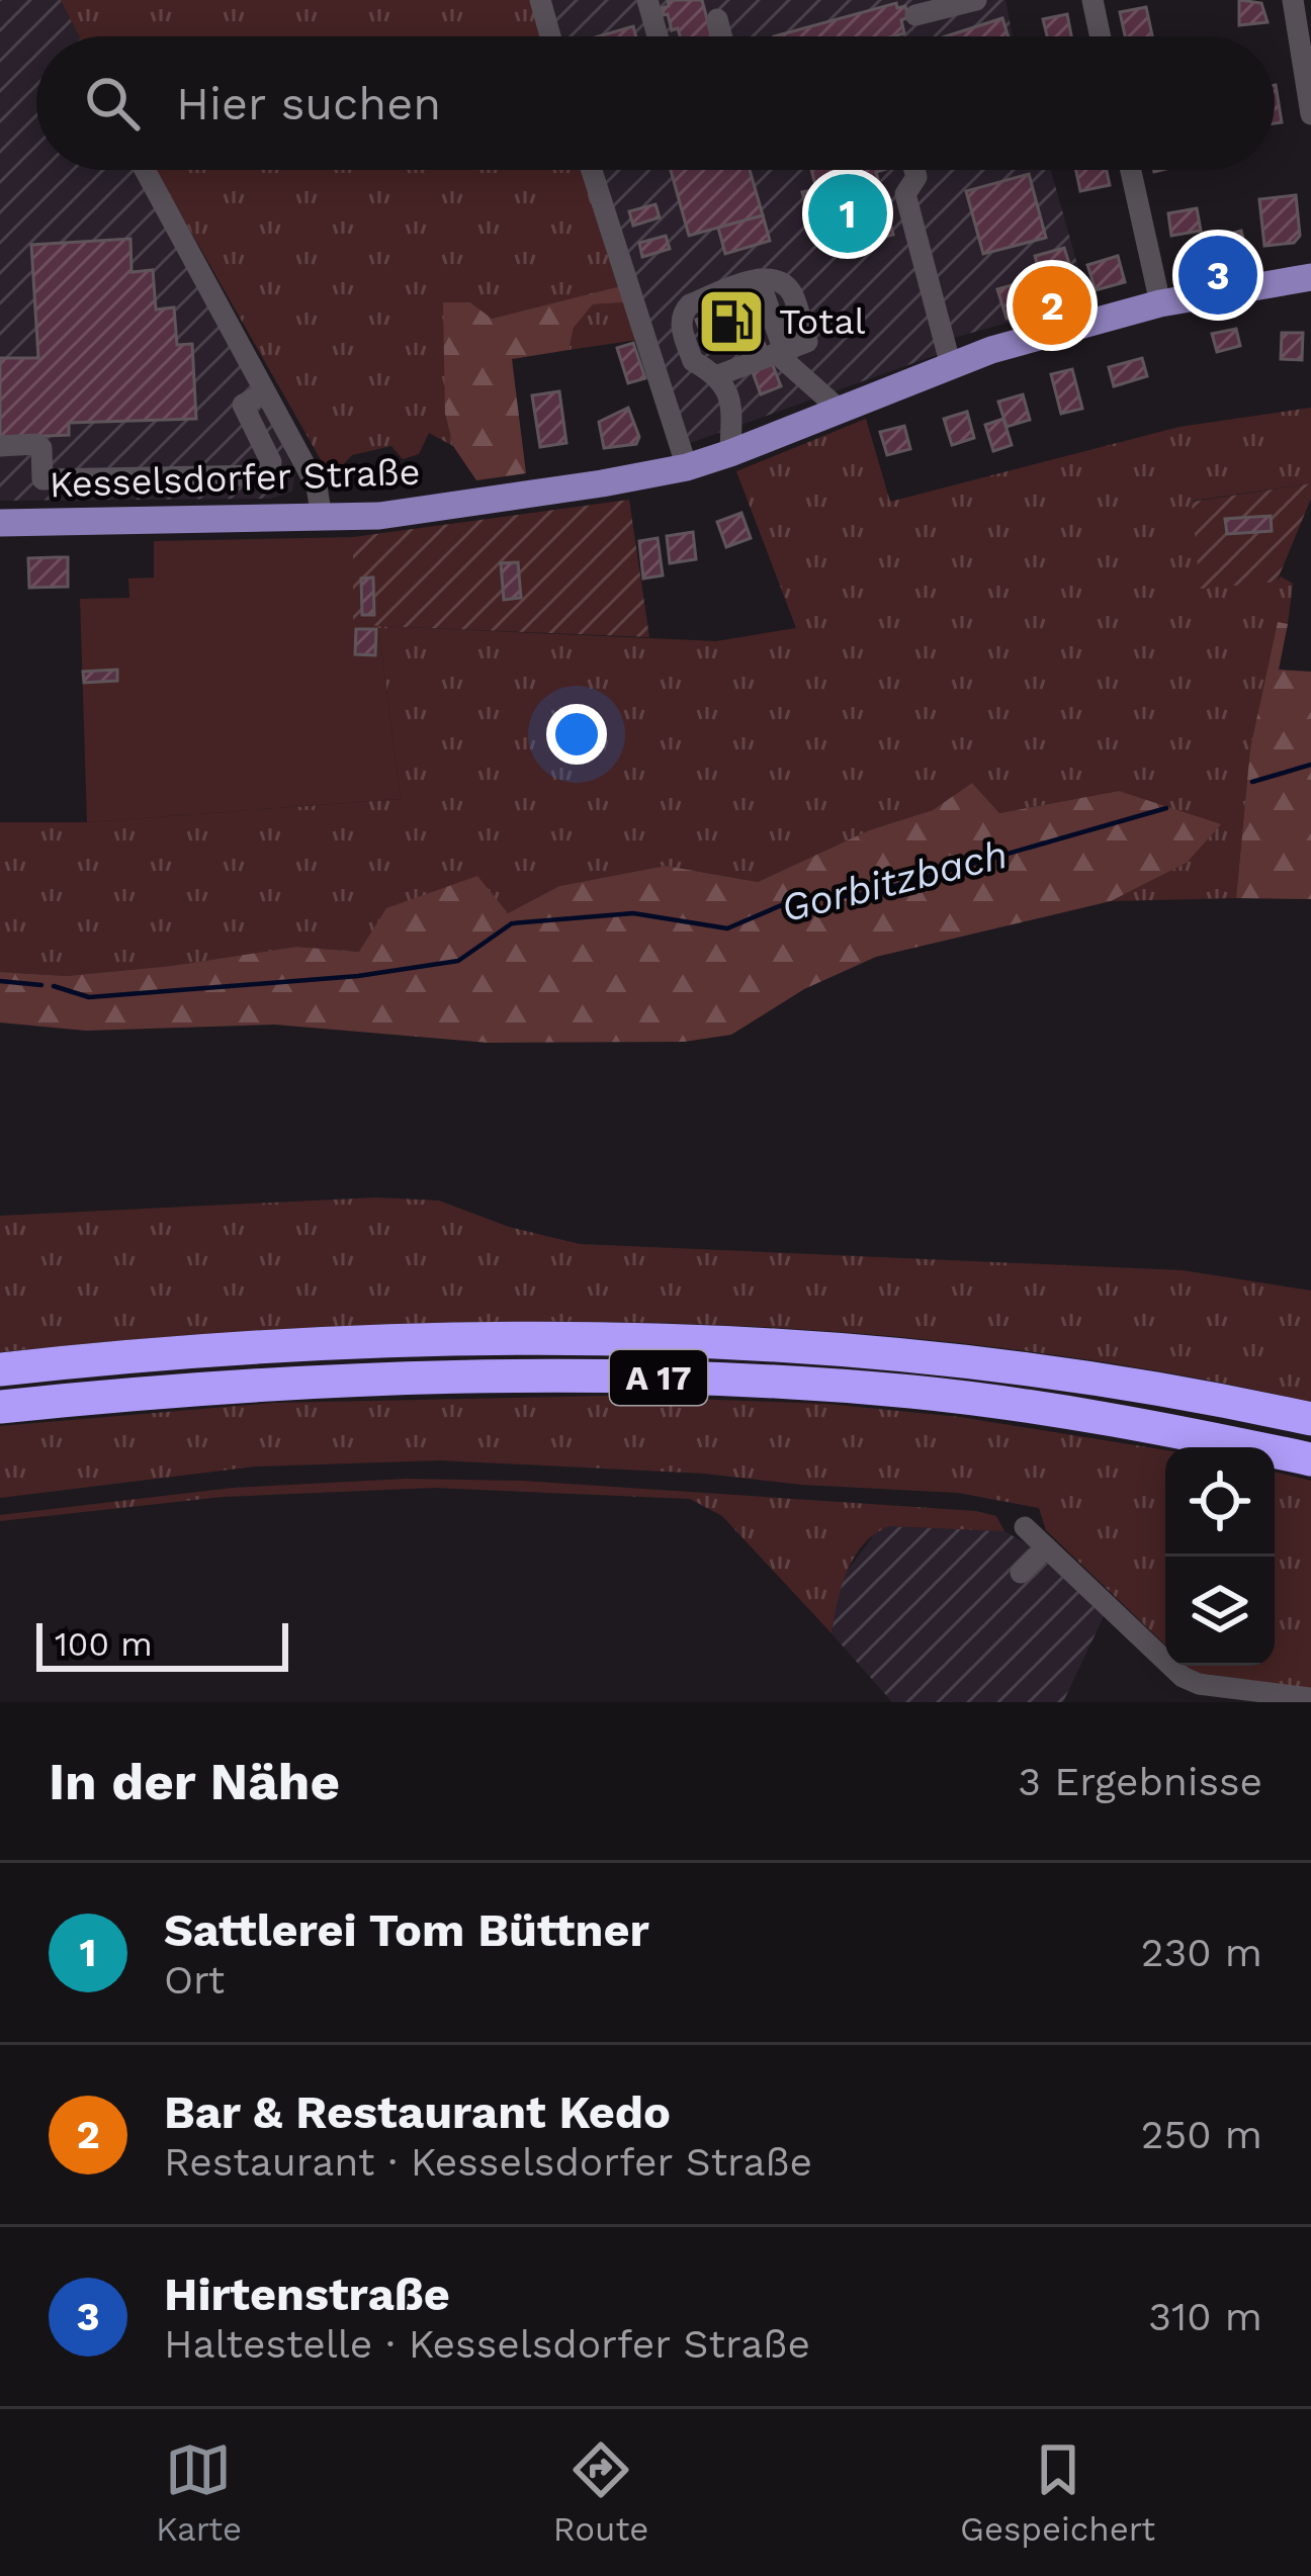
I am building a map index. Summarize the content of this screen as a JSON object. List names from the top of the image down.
{
  "streets": {
    "highway": ["A 17"],
    "main road": ["Kesselsdorfer Straße"]
  },
  "water": ["Gorbitzbach"],
  "places": {
    "fuel station": ["Total"]
  },
  "scale_bar": "100 m",
  "page": {
    "search": "Hier suchen",
    "pins": ["1", "3", "2"],
    "scale": "100 m",
    "heading": ["In der Nähe", "3 Ergebnisse"],
    "list": [
      {
        "mark": "1",
        "name": "Sattlerei Tom Büttner",
        "note": "Ort",
        "value": "230 m"
      },
      {
        "mark": "2",
        "name": "Bar & Restaurant Kedo",
        "note": "Restaurant · Kesselsdorfer Straße",
        "value": "250 m"
      },
      {
        "mark": "3",
        "name": "Hirtenstraße",
        "note": "Haltestelle · Kesselsdorfer Straße",
        "value": "310 m"
      }
    ],
    "nav": ["Karte", "Route", "Gespeichert"]
  }
}
